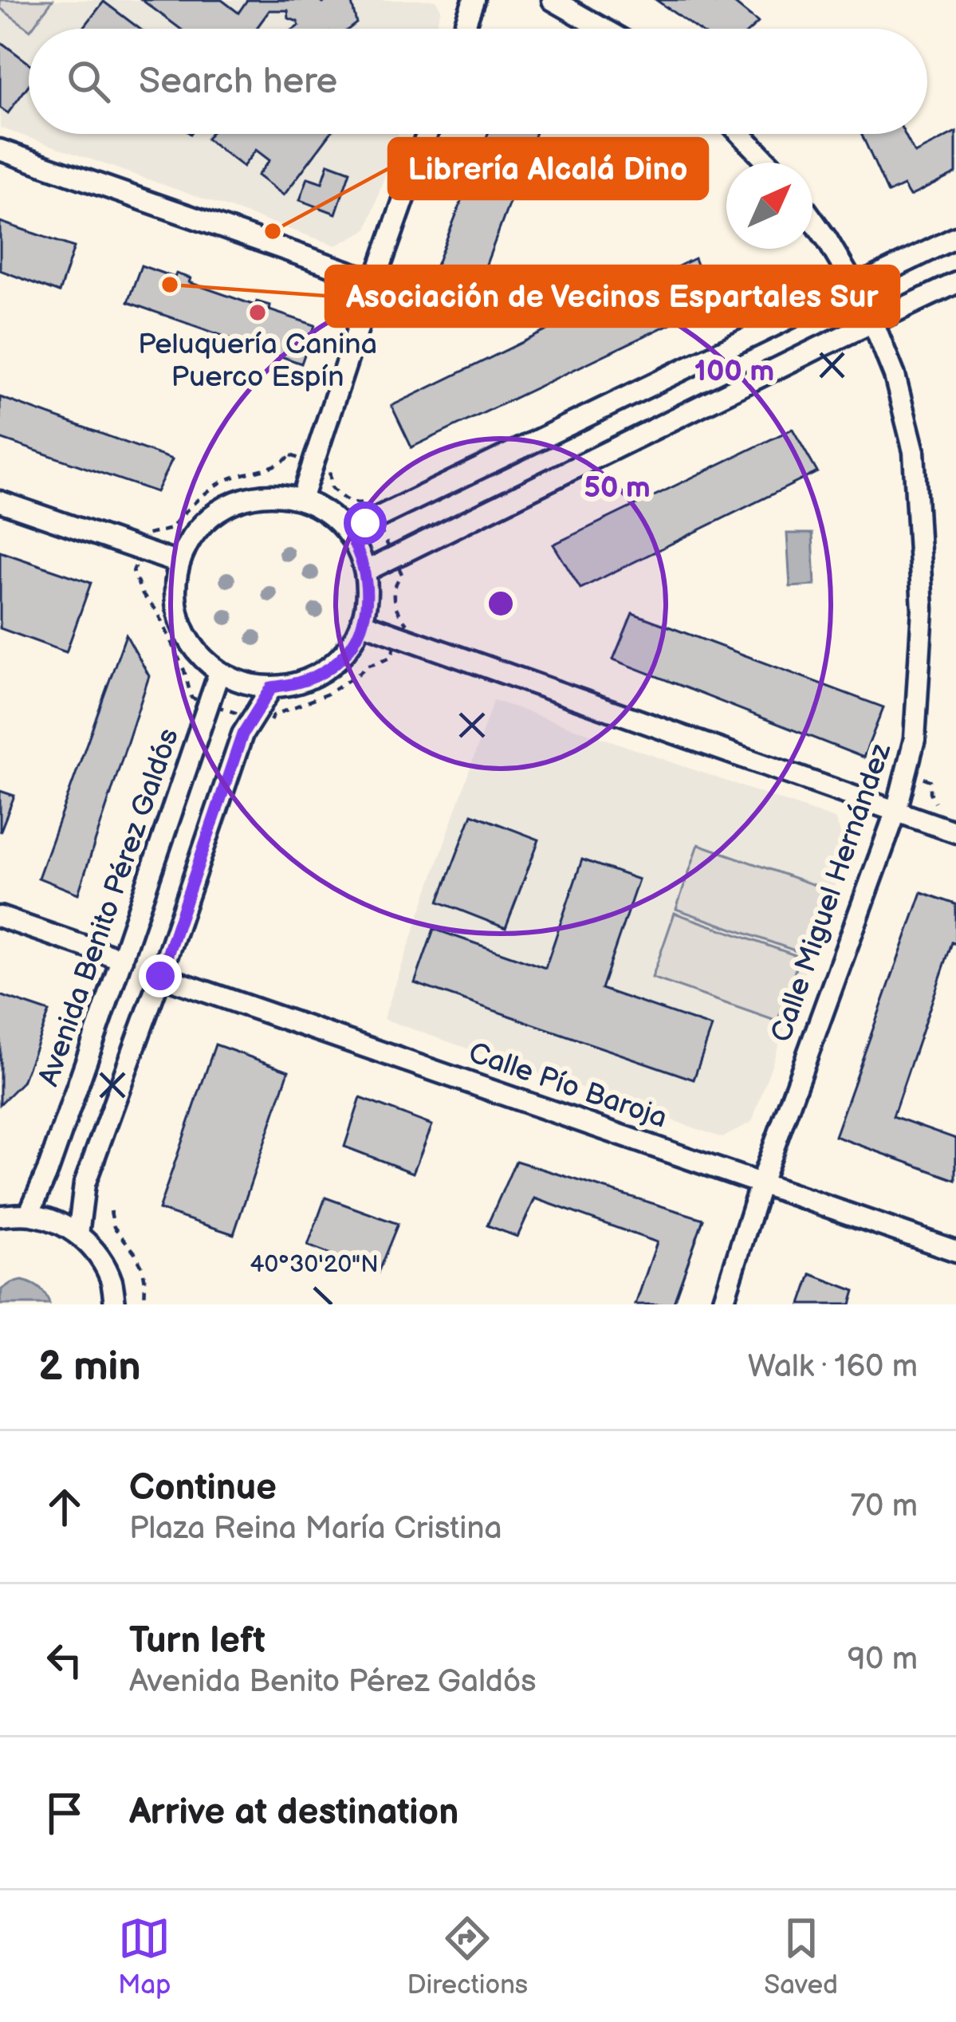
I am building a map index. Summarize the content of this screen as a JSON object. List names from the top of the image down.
{
  "streets": {
    "street": ["Calle Miguel Hernández", "Avenida Benito Pérez Galdós", "Calle Pío Baroja"]
  },
  "crossings": [
    ["Calle Miguel Hernández", "Calle Pío Baroja"]
  ],
  "places": ["Librería Alcalá Dino", "Asociación de Vecinos Espartales Sur", "Peluquería Canina Puerco Espín"],
  "north": "top right",
  "page": {
    "search": "Search here",
    "heading": ["2 min", "Walk · 160 m"],
    "list": [
      ["Continue", "Plaza Reina María Cristina", "70 m"],
      ["Turn left", "Avenida Benito Pérez Galdós", "90 m"],
      "Arrive at destination"
    ],
    "nav": ["Map", "Directions", "Saved"]
  },
  "coordinates": ["40°30'20\"N"],
  "rings": ["100 m", "50 m"]
}
